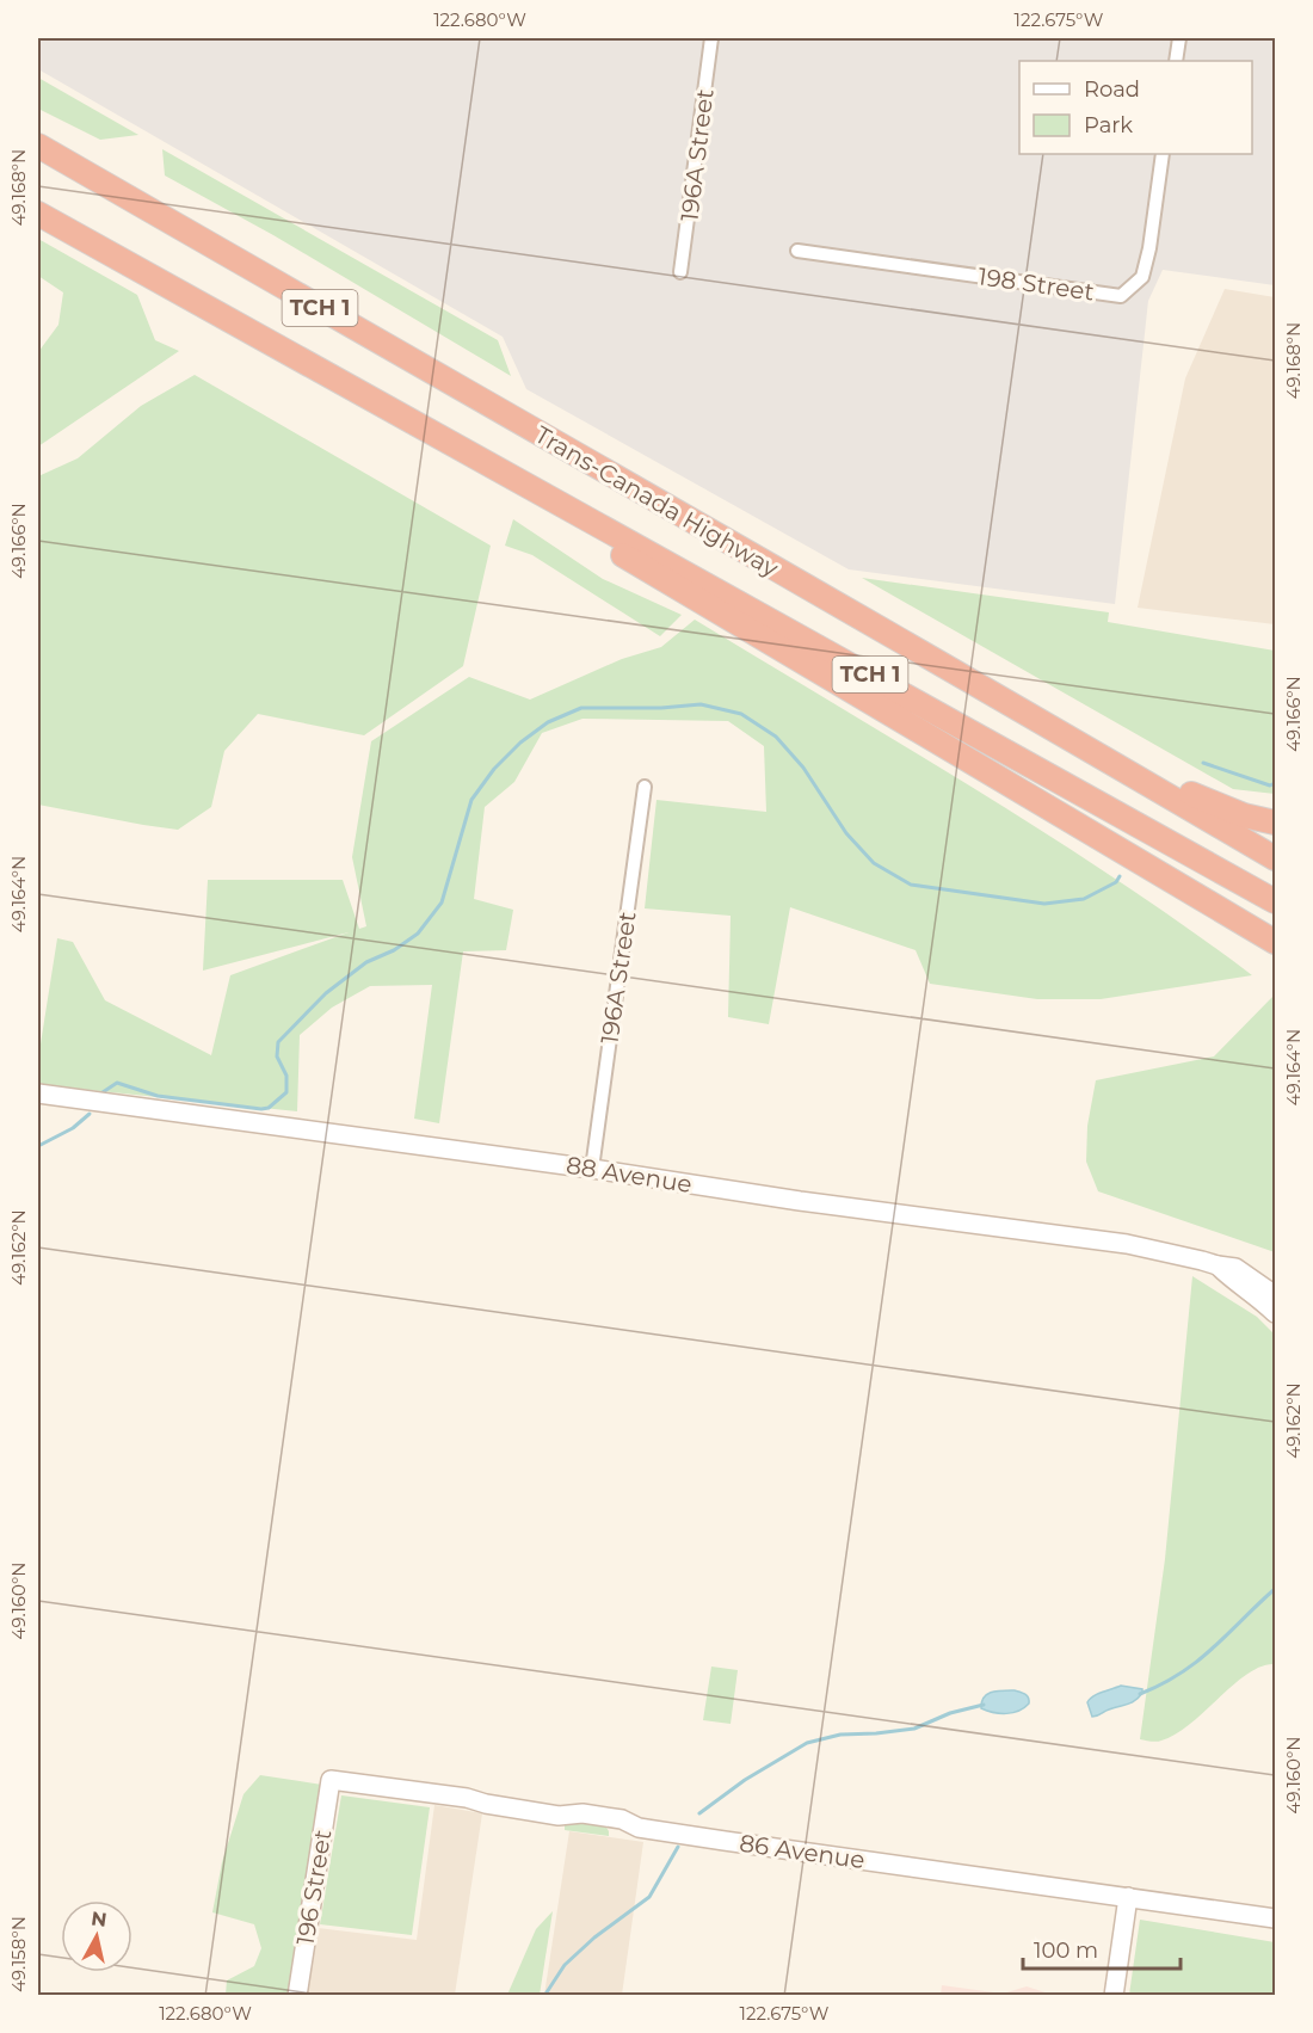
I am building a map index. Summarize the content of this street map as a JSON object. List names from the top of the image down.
{
  "streets": {
    "highway": ["TCH 1", "Trans-Canada Highway"],
    "main road": ["88 Avenue", "86 Avenue", "196 Street"],
    "street": ["196A Street", "198 Street"]
  },
  "crossings": [
    ["196A Street", "88 Avenue"],
    ["86 Avenue", "196 Street"]
  ],
  "legend": ["Road", "Park"],
  "scale_bar": "100 m",
  "north": "top",
  "coordinates": [
    "122.680°W",
    "122.675°W",
    "49.168°N",
    "49.166°N",
    "49.164°N",
    "49.162°N",
    "49.160°N",
    "49.158°N"
  ]
}
